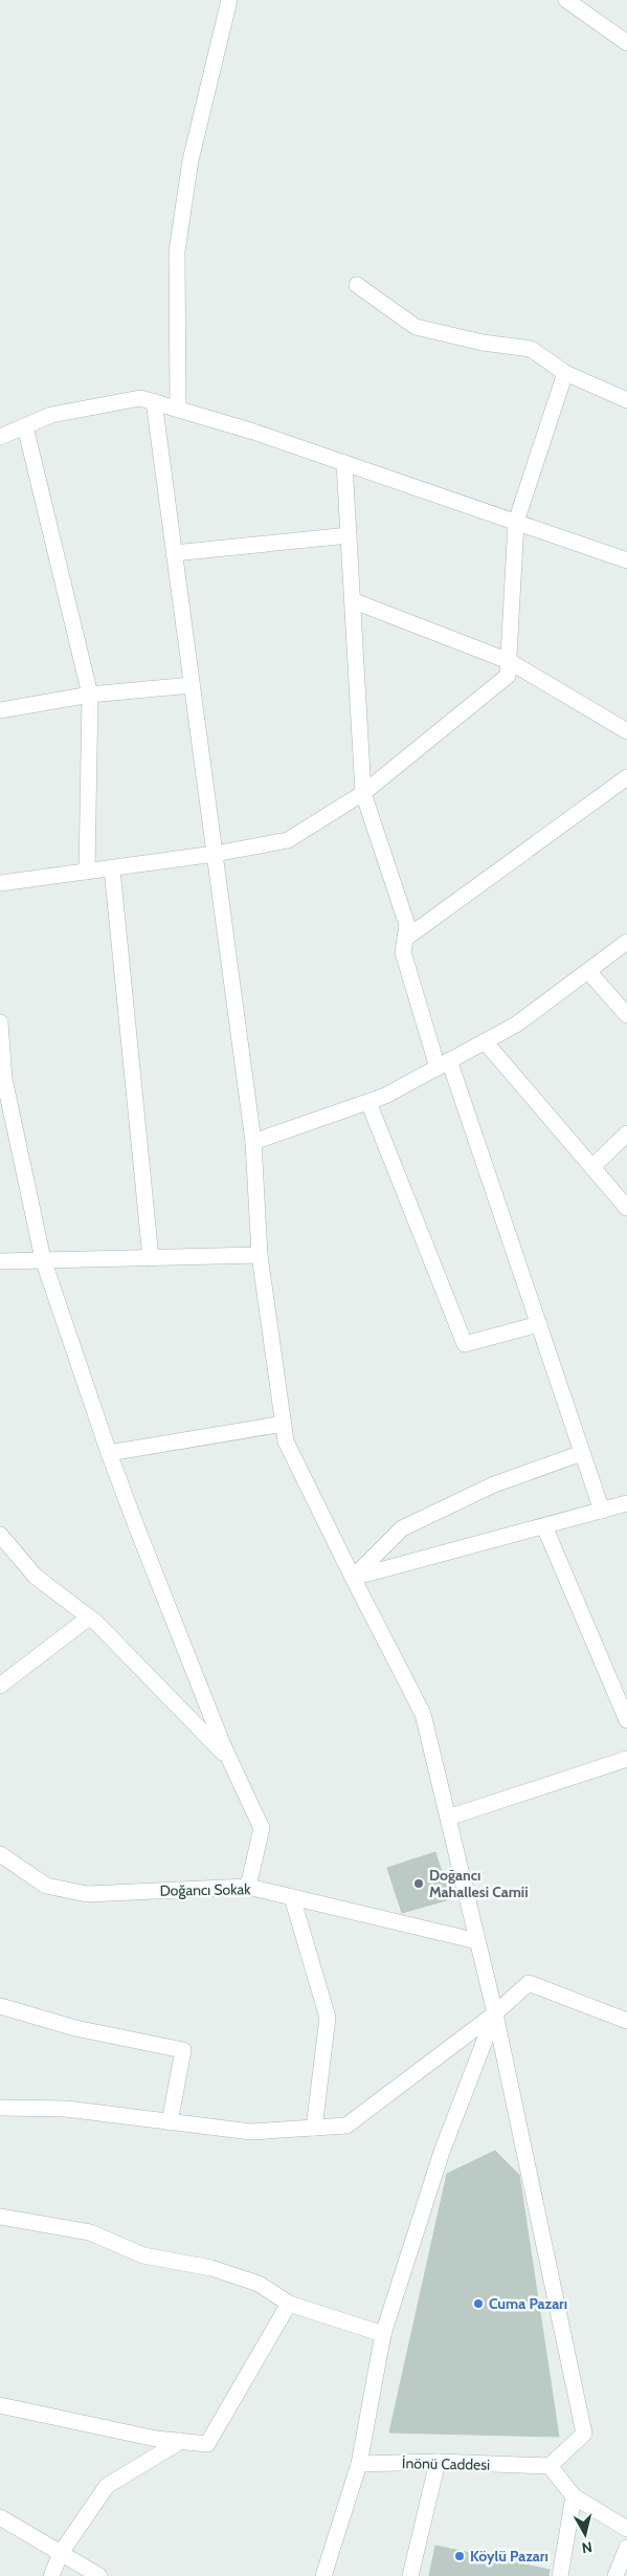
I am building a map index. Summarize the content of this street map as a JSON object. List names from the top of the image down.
{
  "streets": {
    "street": ["Doğancı Sokak", "İnönü Caddesi"]
  },
  "places": ["Doğancı Mahallesi Camii", "Cuma Pazarı", "Köylü Pazarı"],
  "north": "bottom"
}
